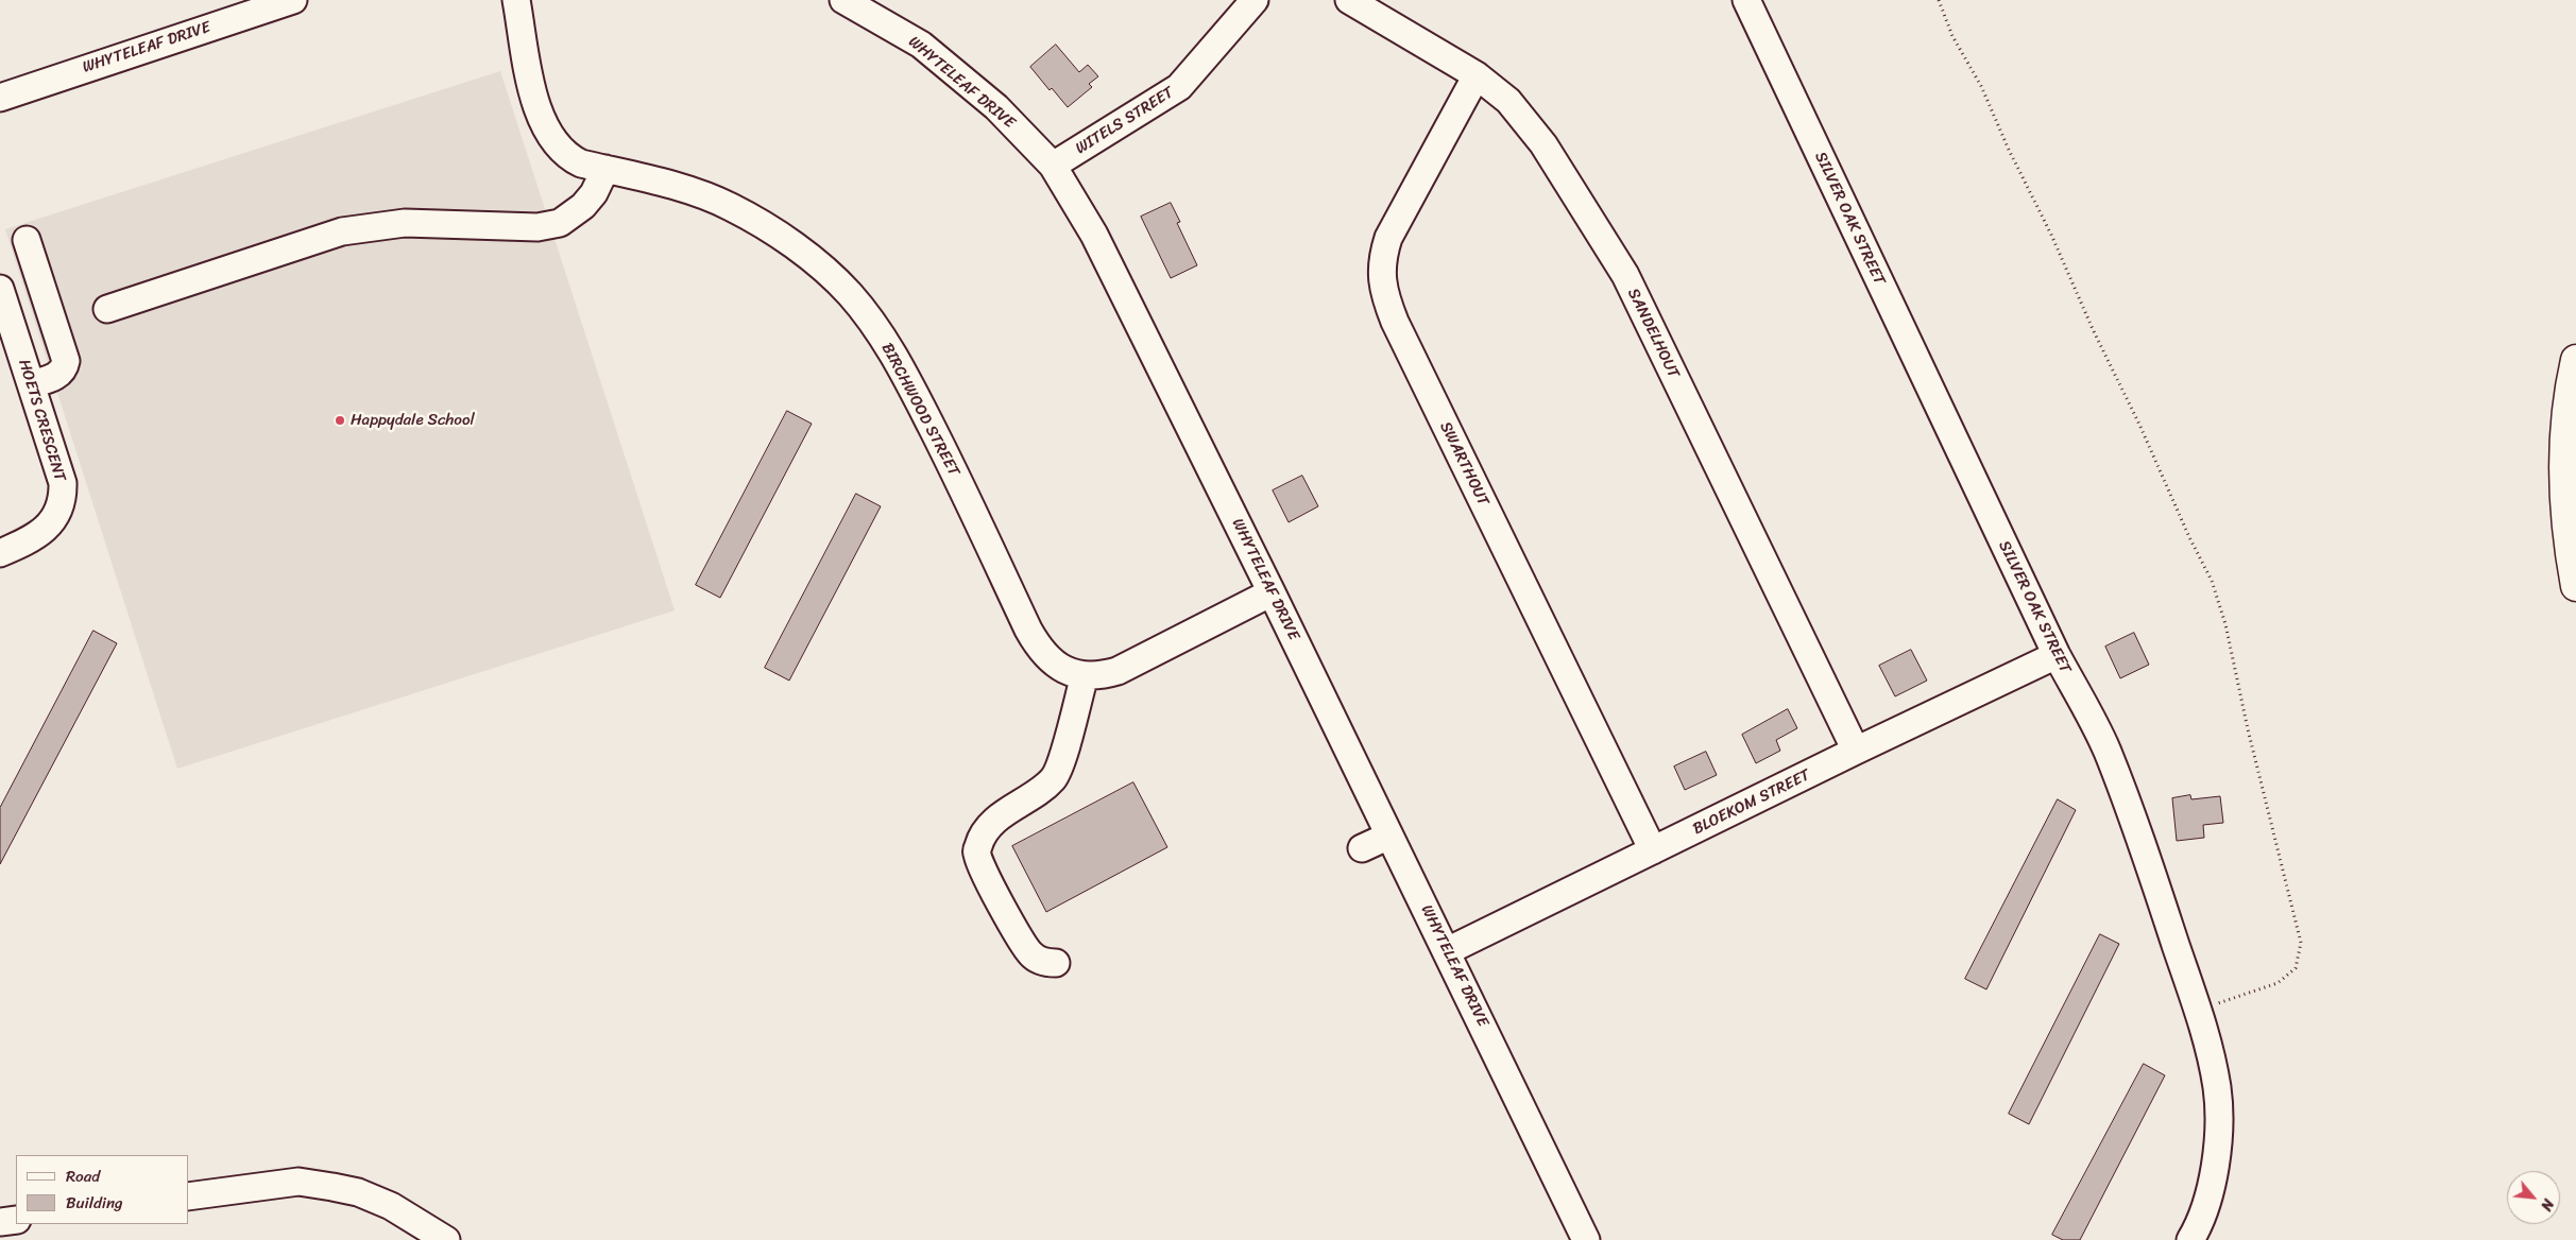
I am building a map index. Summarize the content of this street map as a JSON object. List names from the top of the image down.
{
  "streets": {
    "street": [
      "WHYTELEAF DRIVE",
      "WITELS STREET",
      "SILVER OAK STREET",
      "SANDELHOUT",
      "BIRCHWOOD STREET",
      "HOETS CRESCENT",
      "SWARTHOUT",
      "BLOEKOM STREET"
    ]
  },
  "crossings": [
    ["WHYTELEAF DRIVE", "WITELS STREET"],
    ["WHYTELEAF DRIVE", "BIRCHWOOD STREET"],
    ["WHYTELEAF DRIVE", "BLOEKOM STREET"],
    ["SILVER OAK STREET", "BLOEKOM STREET"],
    ["SANDELHOUT", "SWARTHOUT"],
    ["SANDELHOUT", "BLOEKOM STREET"],
    ["SWARTHOUT", "BLOEKOM STREET"]
  ],
  "places": ["Happydale School"],
  "legend": ["Road", "Building"],
  "north": "bottom right"
}
